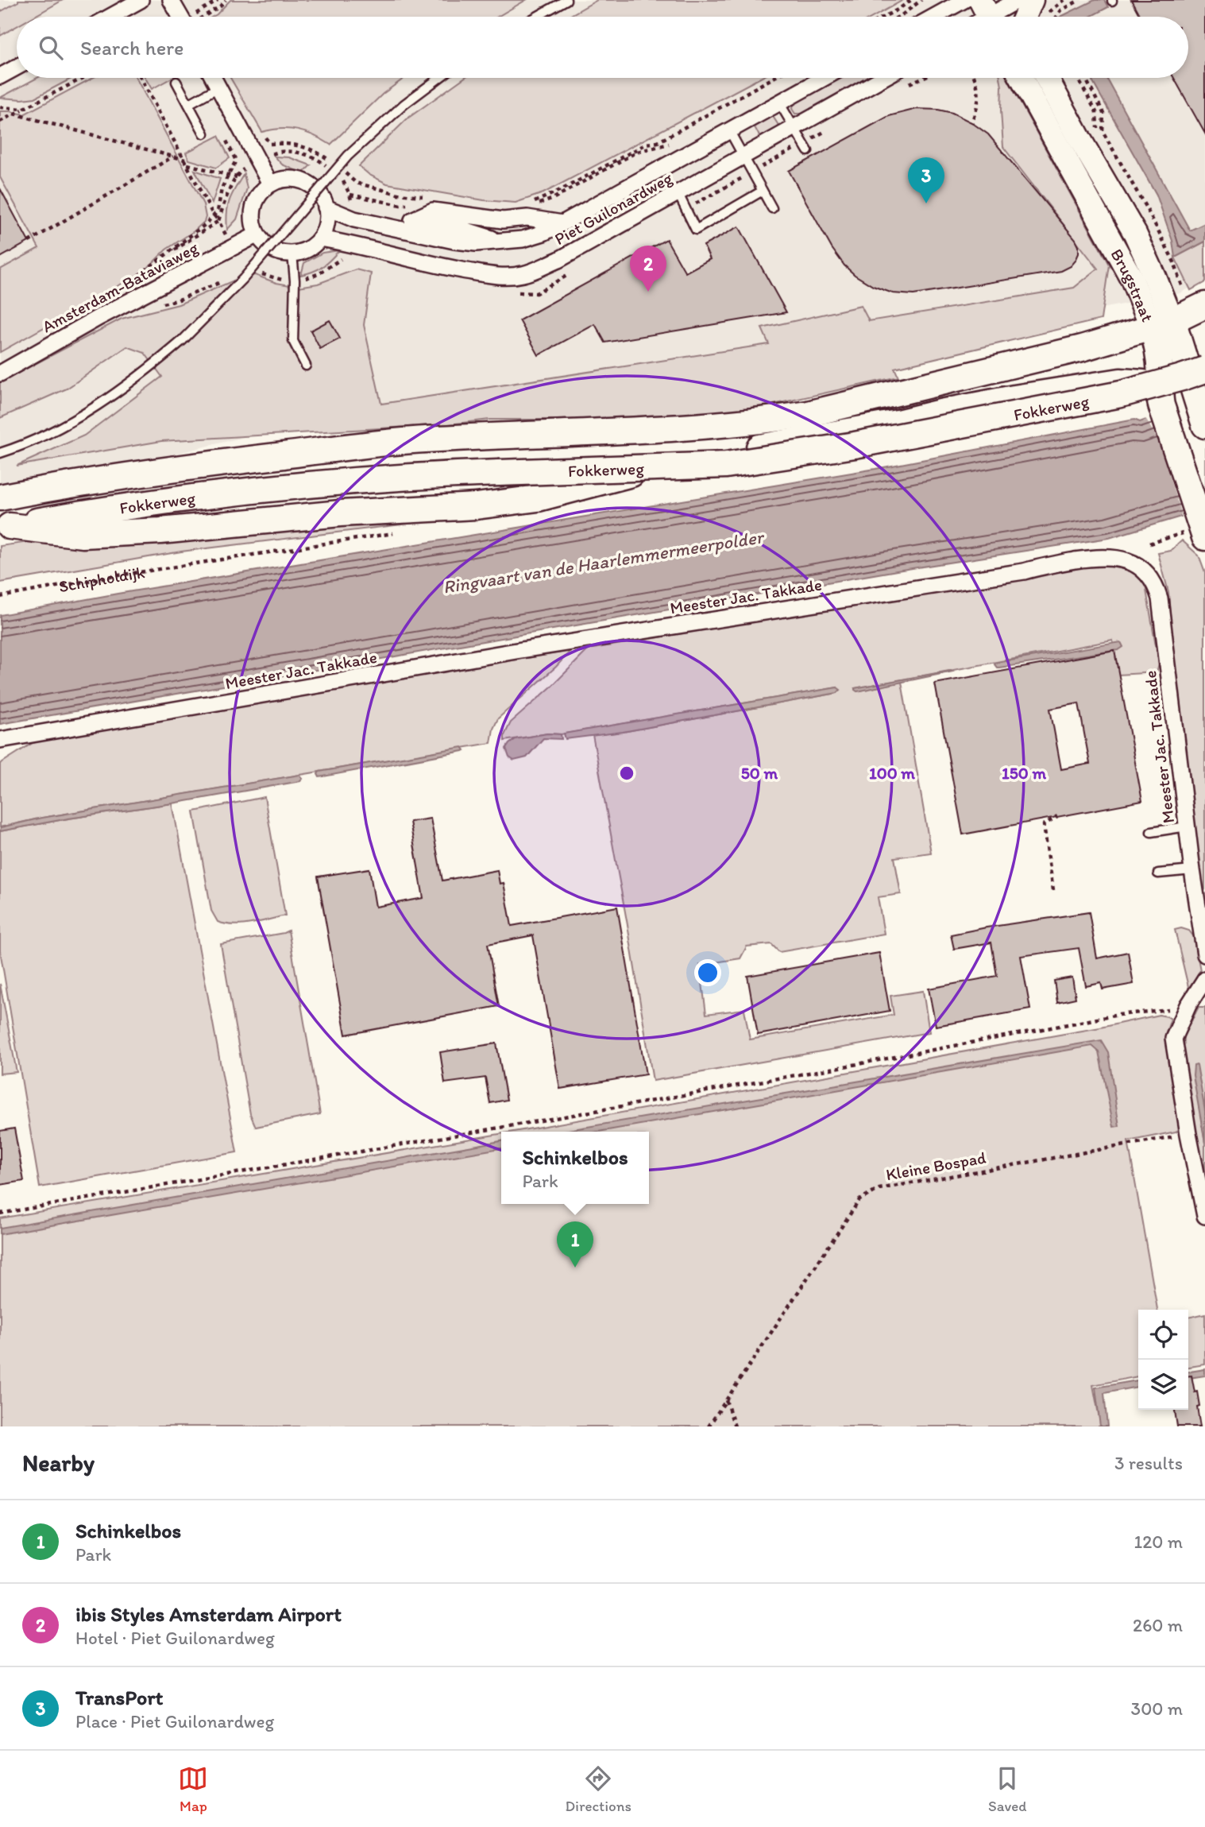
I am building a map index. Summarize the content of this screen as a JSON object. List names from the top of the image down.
{
  "streets": {
    "main road": ["Brugstraat", "Fokkerweg"],
    "street": ["Piet Guilonardweg", "Amsterdam-Bataviaweg", "Meester Jac. Takkade"],
    "path": ["Schipholdijk", "Kleine Bospad"]
  },
  "crossings": [
    ["Piet Guilonardweg", "Amsterdam-Bataviaweg"],
    ["Brugstraat", "Fokkerweg"]
  ],
  "water": ["Ringvaart van de Haarlemmermeerpolder"],
  "page": {
    "search": "Search here",
    "pins": ["3", "2", "1"],
    "popup": ["Schinkelbos", "Park"],
    "heading": ["Nearby", "3 results"],
    "list": [
      {
        "mark": "1",
        "name": "Schinkelbos",
        "note": "Park",
        "value": "120 m"
      },
      {
        "mark": "2",
        "name": "ibis Styles Amsterdam Airport",
        "note": "Hotel · Piet Guilonardweg",
        "value": "260 m"
      },
      {
        "mark": "3",
        "name": "TransPort",
        "note": "Place · Piet Guilonardweg",
        "value": "300 m"
      }
    ],
    "nav": ["Map", "Directions", "Saved"]
  },
  "rings": ["50 m", "100 m", "150 m"]
}
